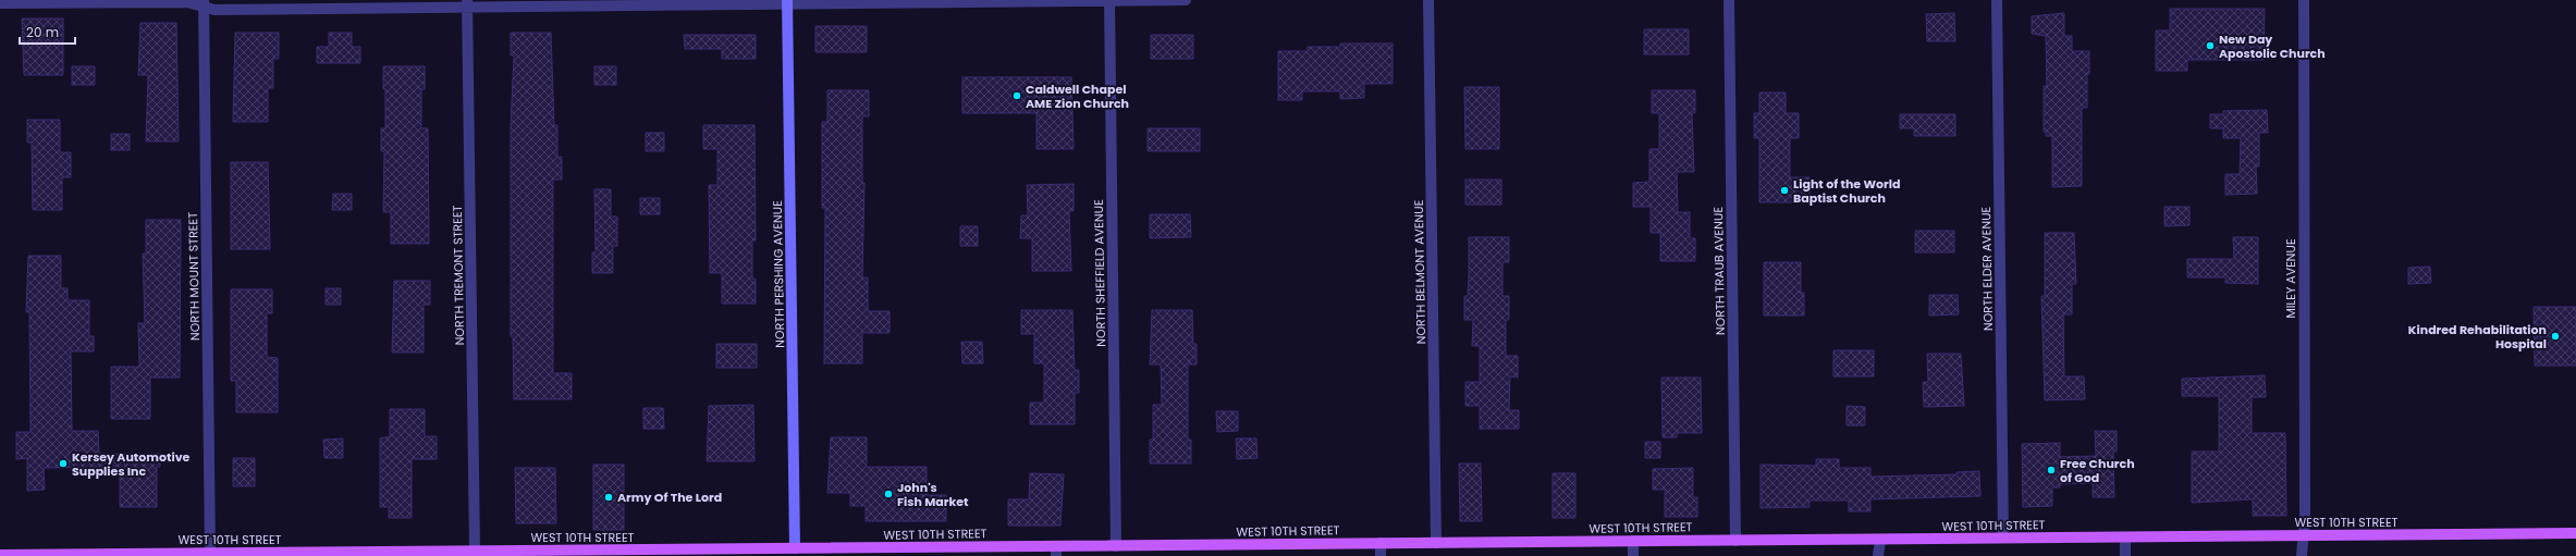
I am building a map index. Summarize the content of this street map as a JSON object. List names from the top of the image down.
{
  "streets": {
    "main road": ["WEST 10TH STREET"],
    "street": [
      "NORTH ELDER AVENUE",
      "NORTH TRAUB AVENUE",
      "NORTH BELMONT AVENUE",
      "NORTH SHEFFIELD AVENUE",
      "NORTH PERSHING AVENUE",
      "NORTH TREMONT STREET",
      "NORTH MOUNT STREET",
      "MILEY AVENUE"
    ]
  },
  "crossings": [
    ["NORTH ELDER AVENUE", "WEST 10TH STREET"],
    ["NORTH TRAUB AVENUE", "WEST 10TH STREET"],
    ["NORTH BELMONT AVENUE", "WEST 10TH STREET"],
    ["NORTH SHEFFIELD AVENUE", "WEST 10TH STREET"],
    ["NORTH PERSHING AVENUE", "WEST 10TH STREET"],
    ["NORTH TREMONT STREET", "WEST 10TH STREET"],
    ["NORTH MOUNT STREET", "WEST 10TH STREET"],
    ["MILEY AVENUE", "WEST 10TH STREET"]
  ],
  "places": [
    "New Day Apostolic Church",
    "Caldwell Chapel AME Zion Church",
    "Light of the World Baptist Church",
    "Kindred Rehabilitation Hospital",
    "Kersey Automotive Supplies Inc",
    "Free Church of God",
    "John's Fish Market",
    "Army Of The Lord"
  ],
  "scale_bar": "20 m"
}
